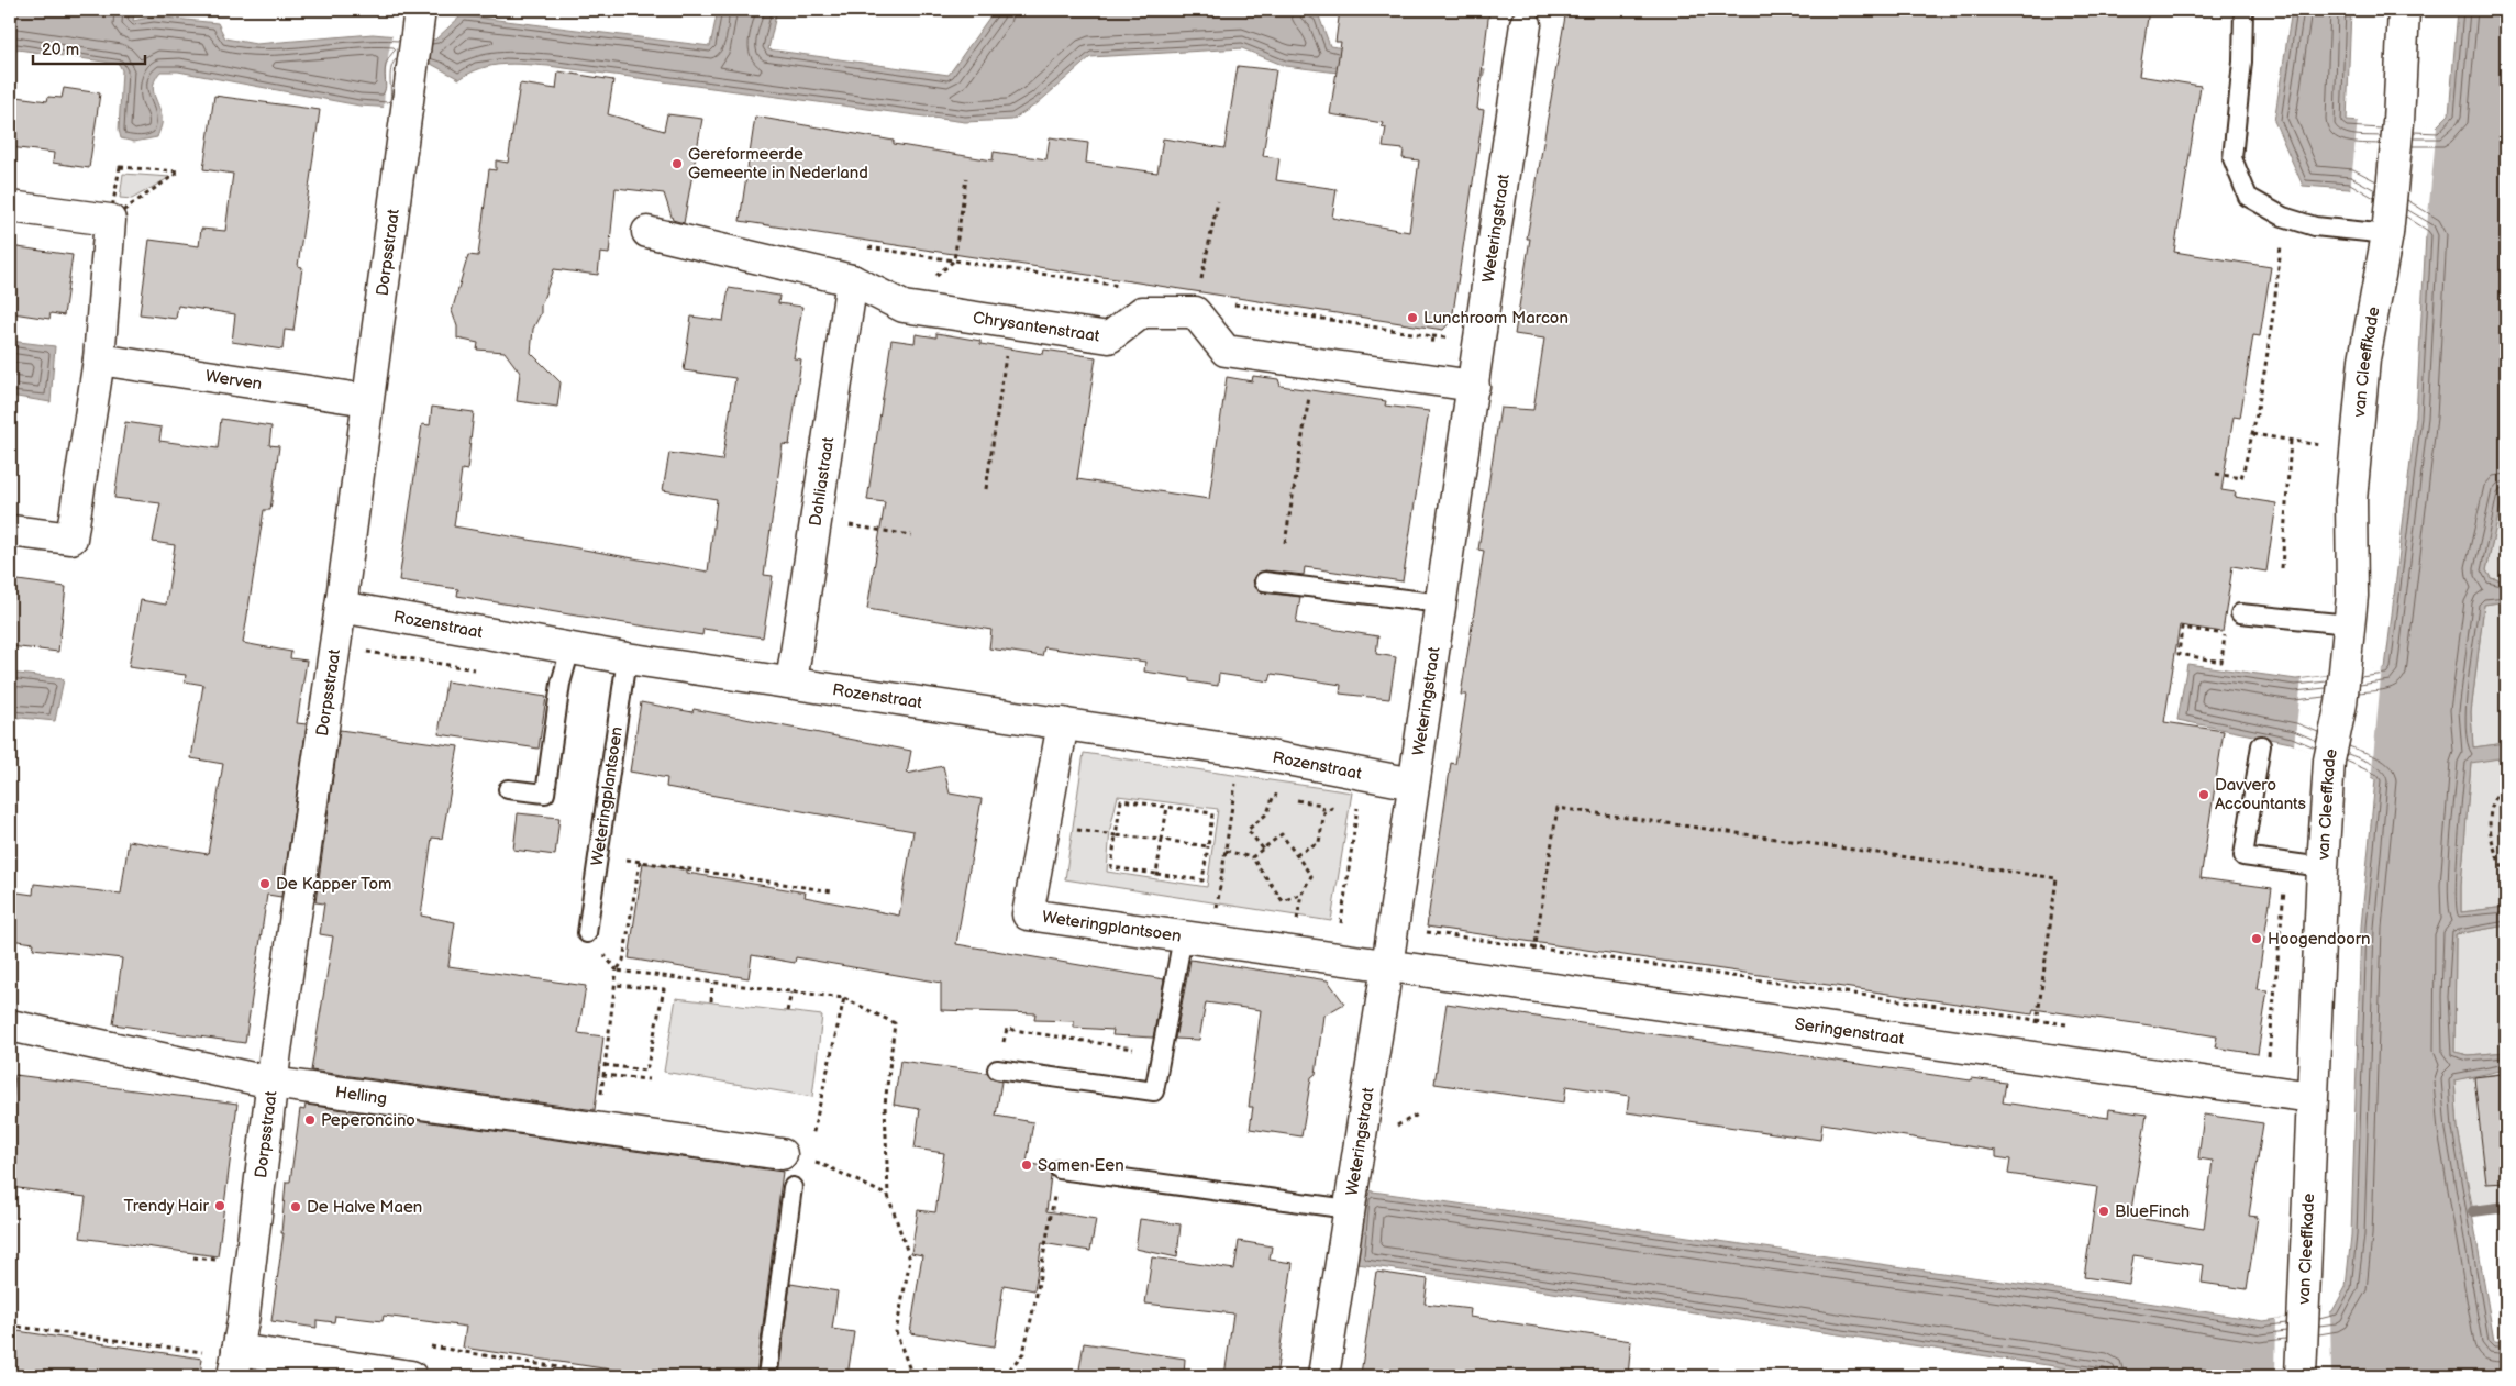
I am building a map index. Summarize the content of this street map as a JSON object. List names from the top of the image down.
{
  "streets": {
    "street": [
      "Weteringstraat",
      "Dorpsstraat",
      "Chrysantenstraat",
      "van Cleeffkade",
      "Werven",
      "Dahliastraat",
      "Rozenstraat",
      "Weteringplantsoen",
      "Seringenstraat",
      "Helling"
    ]
  },
  "crossings": [
    ["Weteringstraat", "Rozenstraat"],
    ["Weteringstraat", "Weteringplantsoen"],
    ["Weteringstraat", "Seringenstraat"],
    ["Dorpsstraat", "Werven"],
    ["Dorpsstraat", "Rozenstraat"],
    ["Dorpsstraat", "Helling"],
    ["Chrysantenstraat", "Dahliastraat"],
    ["van Cleeffkade", "Seringenstraat"],
    ["Dahliastraat", "Rozenstraat"],
    ["Rozenstraat", "Weteringplantsoen"],
    ["Weteringplantsoen", "Seringenstraat"]
  ],
  "places": [
    "Gereformeerde Gemeente in Nederland",
    "Lunchroom Marcon",
    "Davvero Accountants",
    "De Kapper Tom",
    "Hoogendoorn",
    "Peperoncino",
    "Samen Een",
    "Trendy Hair",
    "De Halve Maen",
    "BlueFinch"
  ],
  "scale_bar": "20 m"
}
